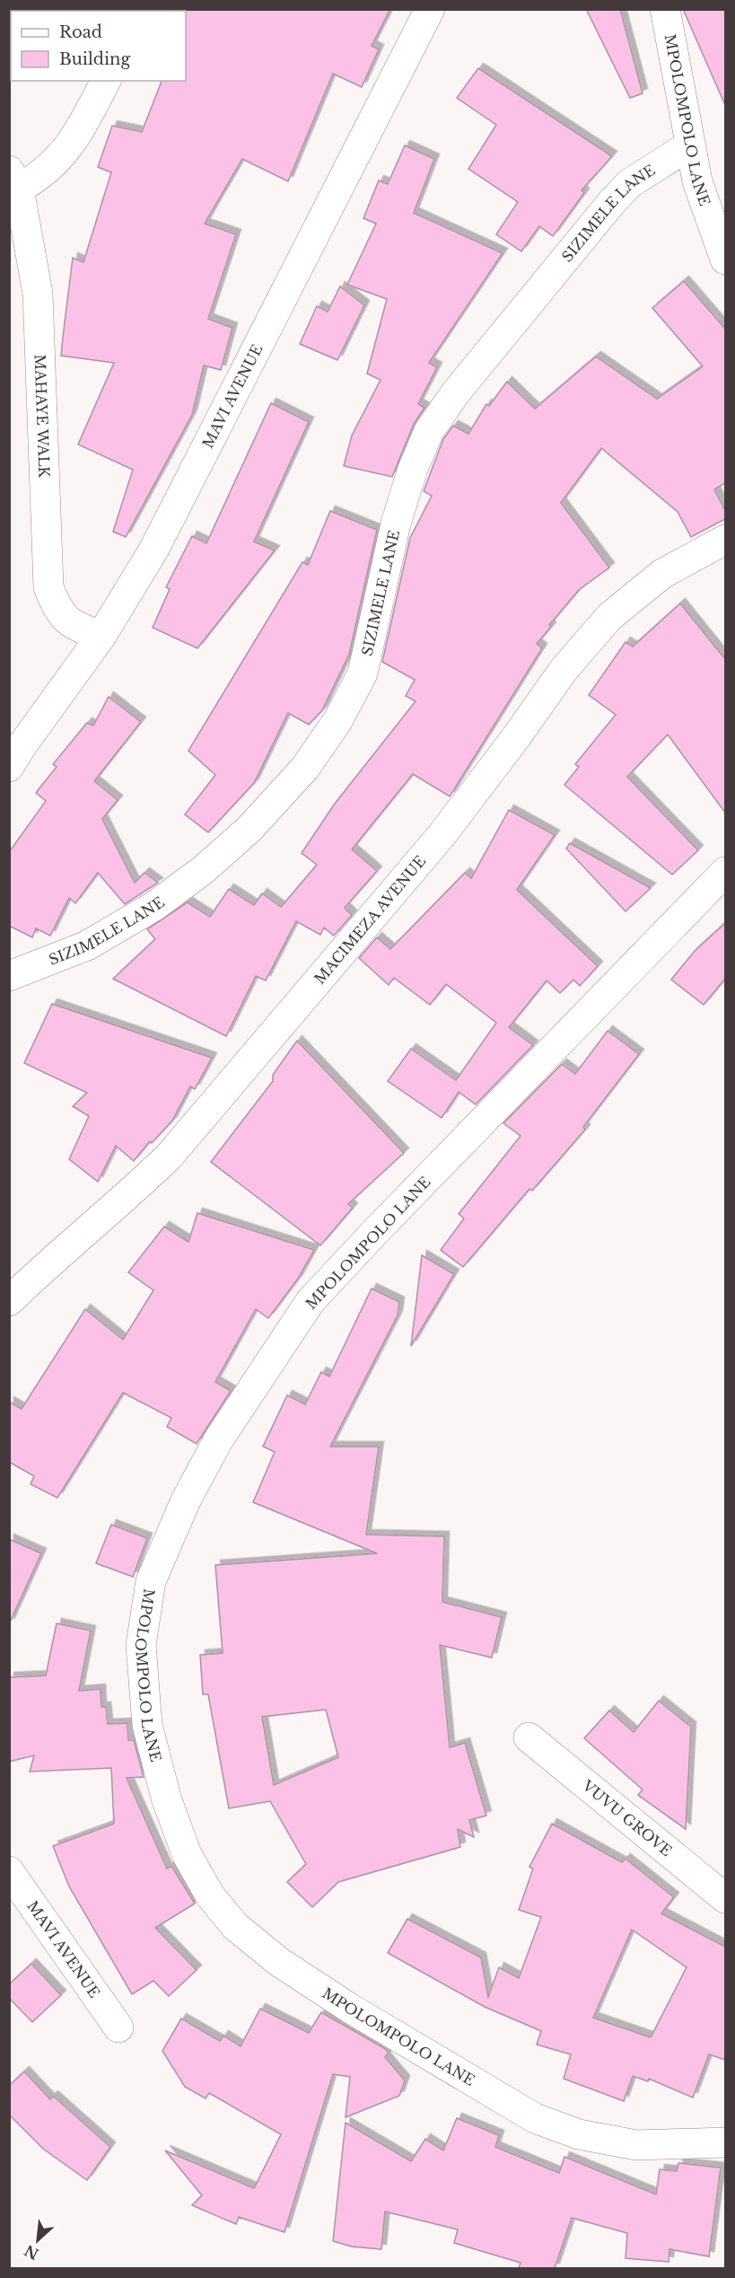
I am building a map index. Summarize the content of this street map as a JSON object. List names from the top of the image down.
{
  "streets": {
    "street": [
      "MPOLOMPOLO LANE",
      "SIZIMELE LANE",
      "MAVI AVENUE",
      "MAHAYE WALK",
      "MACIMEZA AVENUE",
      "VUVU GROVE"
    ]
  },
  "crossings": [
    ["MPOLOMPOLO LANE", "SIZIMELE LANE"],
    ["MAVI AVENUE", "MAHAYE WALK"]
  ],
  "legend": ["Road", "Building"],
  "north": "bottom left"
}
